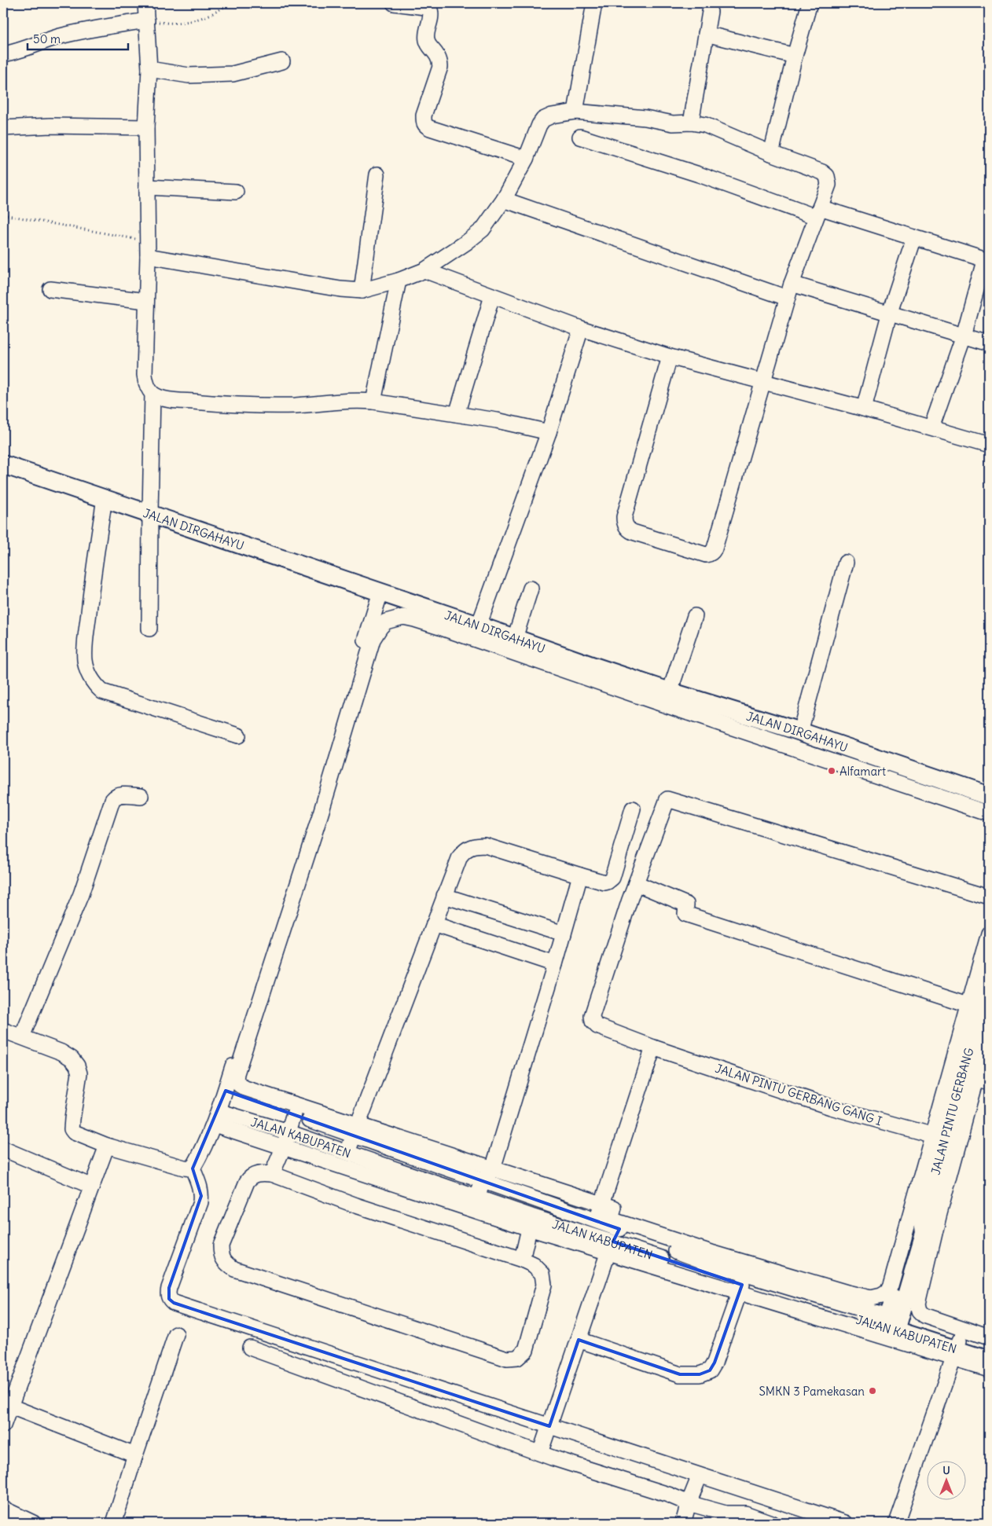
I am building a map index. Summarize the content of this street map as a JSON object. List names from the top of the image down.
{
  "streets": {
    "main road": ["JALAN DIRGAHAYU", "JALAN PINTU GERBANG", "JALAN KABUPATEN"],
    "street": ["JALAN PINTU GERBANG GANG I"]
  },
  "crossings": [
    ["JALAN PINTU GERBANG GANG I", "JALAN PINTU GERBANG"],
    ["JALAN PINTU GERBANG", "JALAN KABUPATEN"]
  ],
  "places": ["Alfamart", "SMKN 3 Pamekasan"],
  "scale_bar": "50 m",
  "north": "top"
}
